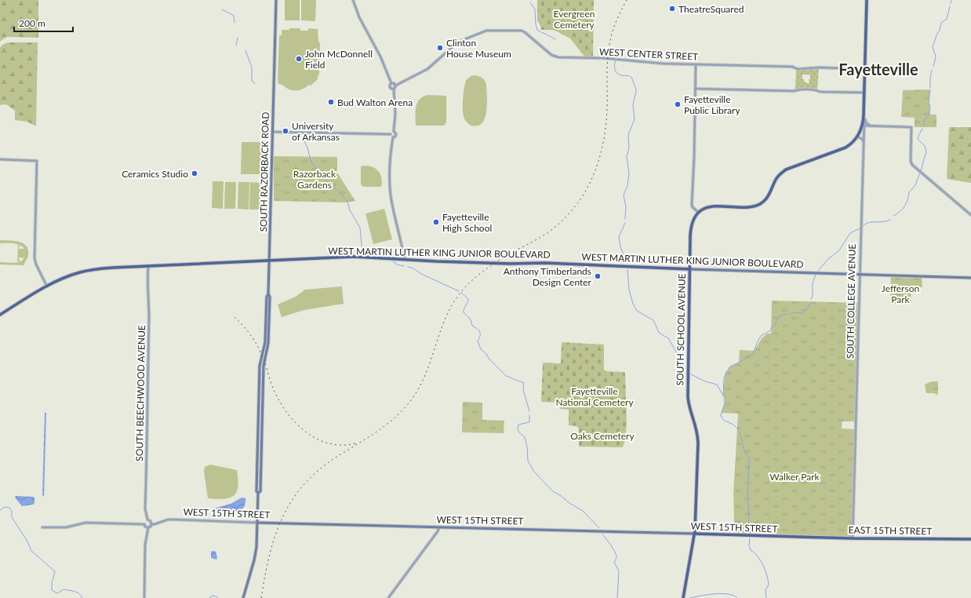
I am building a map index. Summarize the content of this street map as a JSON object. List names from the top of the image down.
{
  "streets": {
    "main road": [
      "SOUTH RAZORBACK ROAD",
      "WEST MARTIN LUTHER KING JUNIOR BOULEVARD",
      "SOUTH SCHOOL AVENUE",
      "WEST 15TH STREET",
      "EAST 15TH STREET"
    ],
    "street": ["WEST CENTER STREET", "SOUTH COLLEGE AVENUE", "SOUTH BEECHWOOD AVENUE"]
  },
  "crossings": [
    ["SOUTH RAZORBACK ROAD", "WEST MARTIN LUTHER KING JUNIOR BOULEVARD"],
    ["SOUTH RAZORBACK ROAD", "WEST 15TH STREET"],
    ["WEST MARTIN LUTHER KING JUNIOR BOULEVARD", "SOUTH COLLEGE AVENUE"],
    ["WEST MARTIN LUTHER KING JUNIOR BOULEVARD", "SOUTH SCHOOL AVENUE"],
    ["WEST MARTIN LUTHER KING JUNIOR BOULEVARD", "SOUTH BEECHWOOD AVENUE"],
    ["SOUTH COLLEGE AVENUE", "EAST 15TH STREET"],
    ["SOUTH SCHOOL AVENUE", "WEST 15TH STREET"],
    ["SOUTH BEECHWOOD AVENUE", "WEST 15TH STREET"],
    ["WEST 15TH STREET", "EAST 15TH STREET"]
  ],
  "districts": ["Fayetteville"],
  "parks": [
    "Evergreen Cemetery",
    "Razorback Gardens",
    "Jefferson Park",
    "Fayetteville National Cemetery",
    "Oaks Cemetery",
    "Walker Park"
  ],
  "places": [
    "TheatreSquared",
    "Clinton House Museum",
    "John McDonnell Field",
    "Bud Walton Arena",
    "Fayetteville Public Library",
    "University of Arkansas",
    "Ceramics Studio",
    "Fayetteville High School",
    "Anthony Timberlands Design Center"
  ],
  "scale_bar": "200 m"
}
